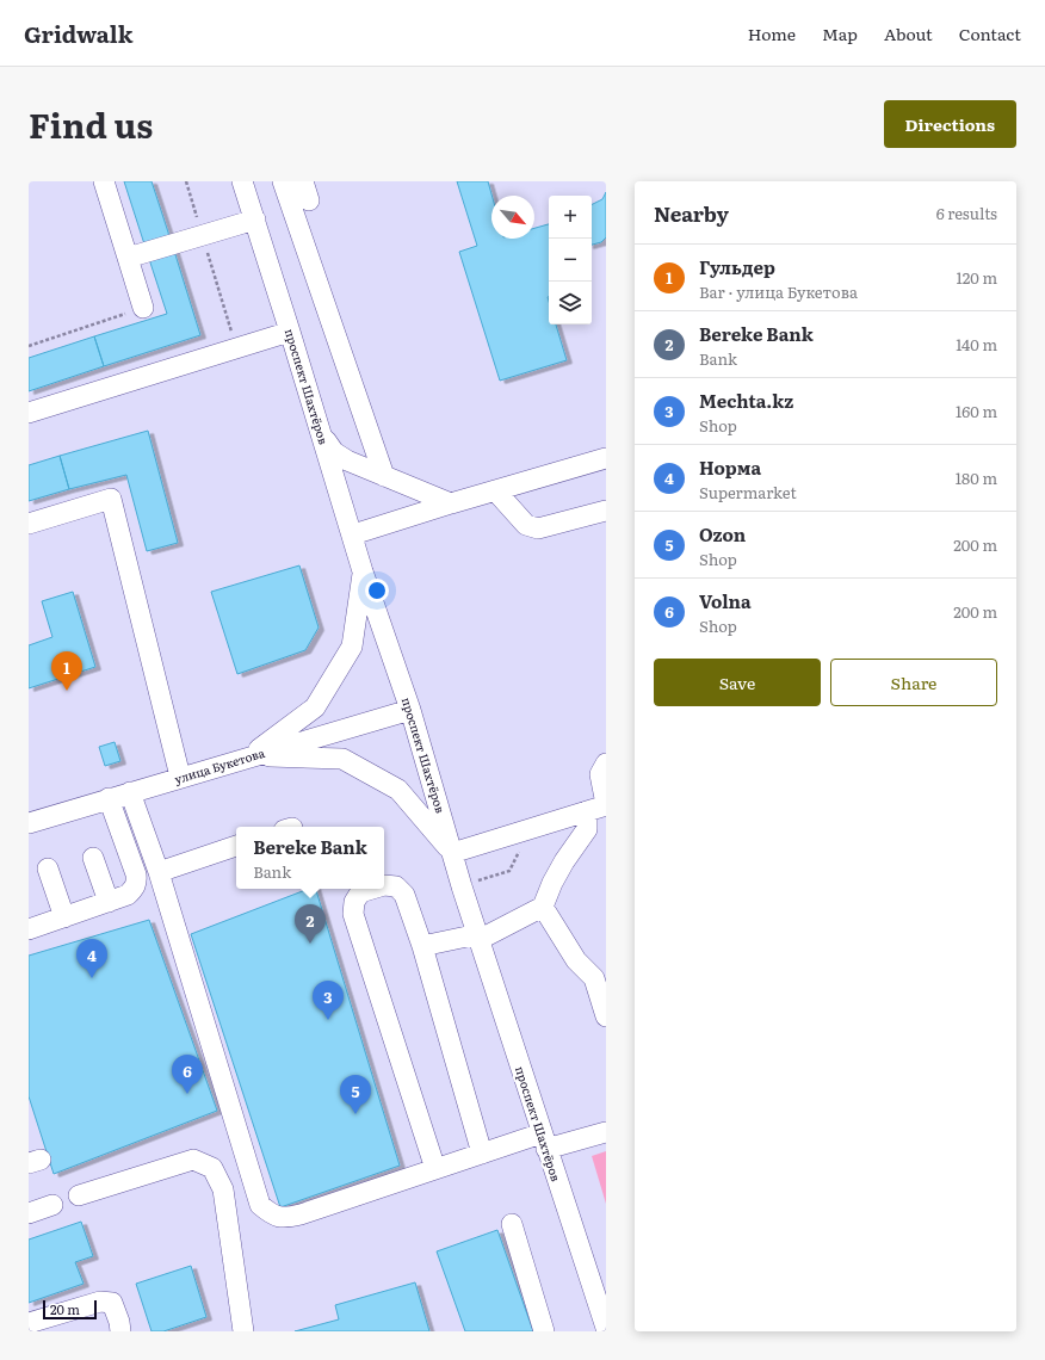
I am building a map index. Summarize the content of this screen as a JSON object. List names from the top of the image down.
{
  "streets": {
    "street": ["проспект Шахтёров", "улица Букетова"]
  },
  "crossings": [
    ["проспект Шахтёров", "улица Букетова"]
  ],
  "scale_bar": "20 m",
  "north": "bottom right",
  "page": {
    "header": "Gridwalk",
    "nav": [
      "Home",
      "Map",
      "About",
      "Contact"
    ],
    "title": "Find us",
    "buttons": [
      "Directions",
      ["Save", "Share"]
    ],
    "heading": ["Nearby", "6 results"],
    "map_buttons": ["+", "−"],
    "list": [
      {
        "mark": "1",
        "name": "Гульдер",
        "note": "Bar · улица Букетова",
        "value": "120 m"
      },
      {
        "mark": "2",
        "name": "Bereke Bank",
        "note": "Bank",
        "value": "140 m"
      },
      {
        "mark": "3",
        "name": "Mechta.kz",
        "note": "Shop",
        "value": "160 m"
      },
      {
        "mark": "4",
        "name": "Норма",
        "note": "Supermarket",
        "value": "180 m"
      },
      {
        "mark": "5",
        "name": "Ozon",
        "note": "Shop",
        "value": "200 m"
      },
      {
        "mark": "6",
        "name": "Volna",
        "note": "Shop",
        "value": "200 m"
      }
    ],
    "pins": [
      "1",
      "2",
      "4",
      "3",
      "6",
      "5"
    ],
    "popup": ["Bereke Bank", "Bank"],
    "scale": "20 m"
  }
}
